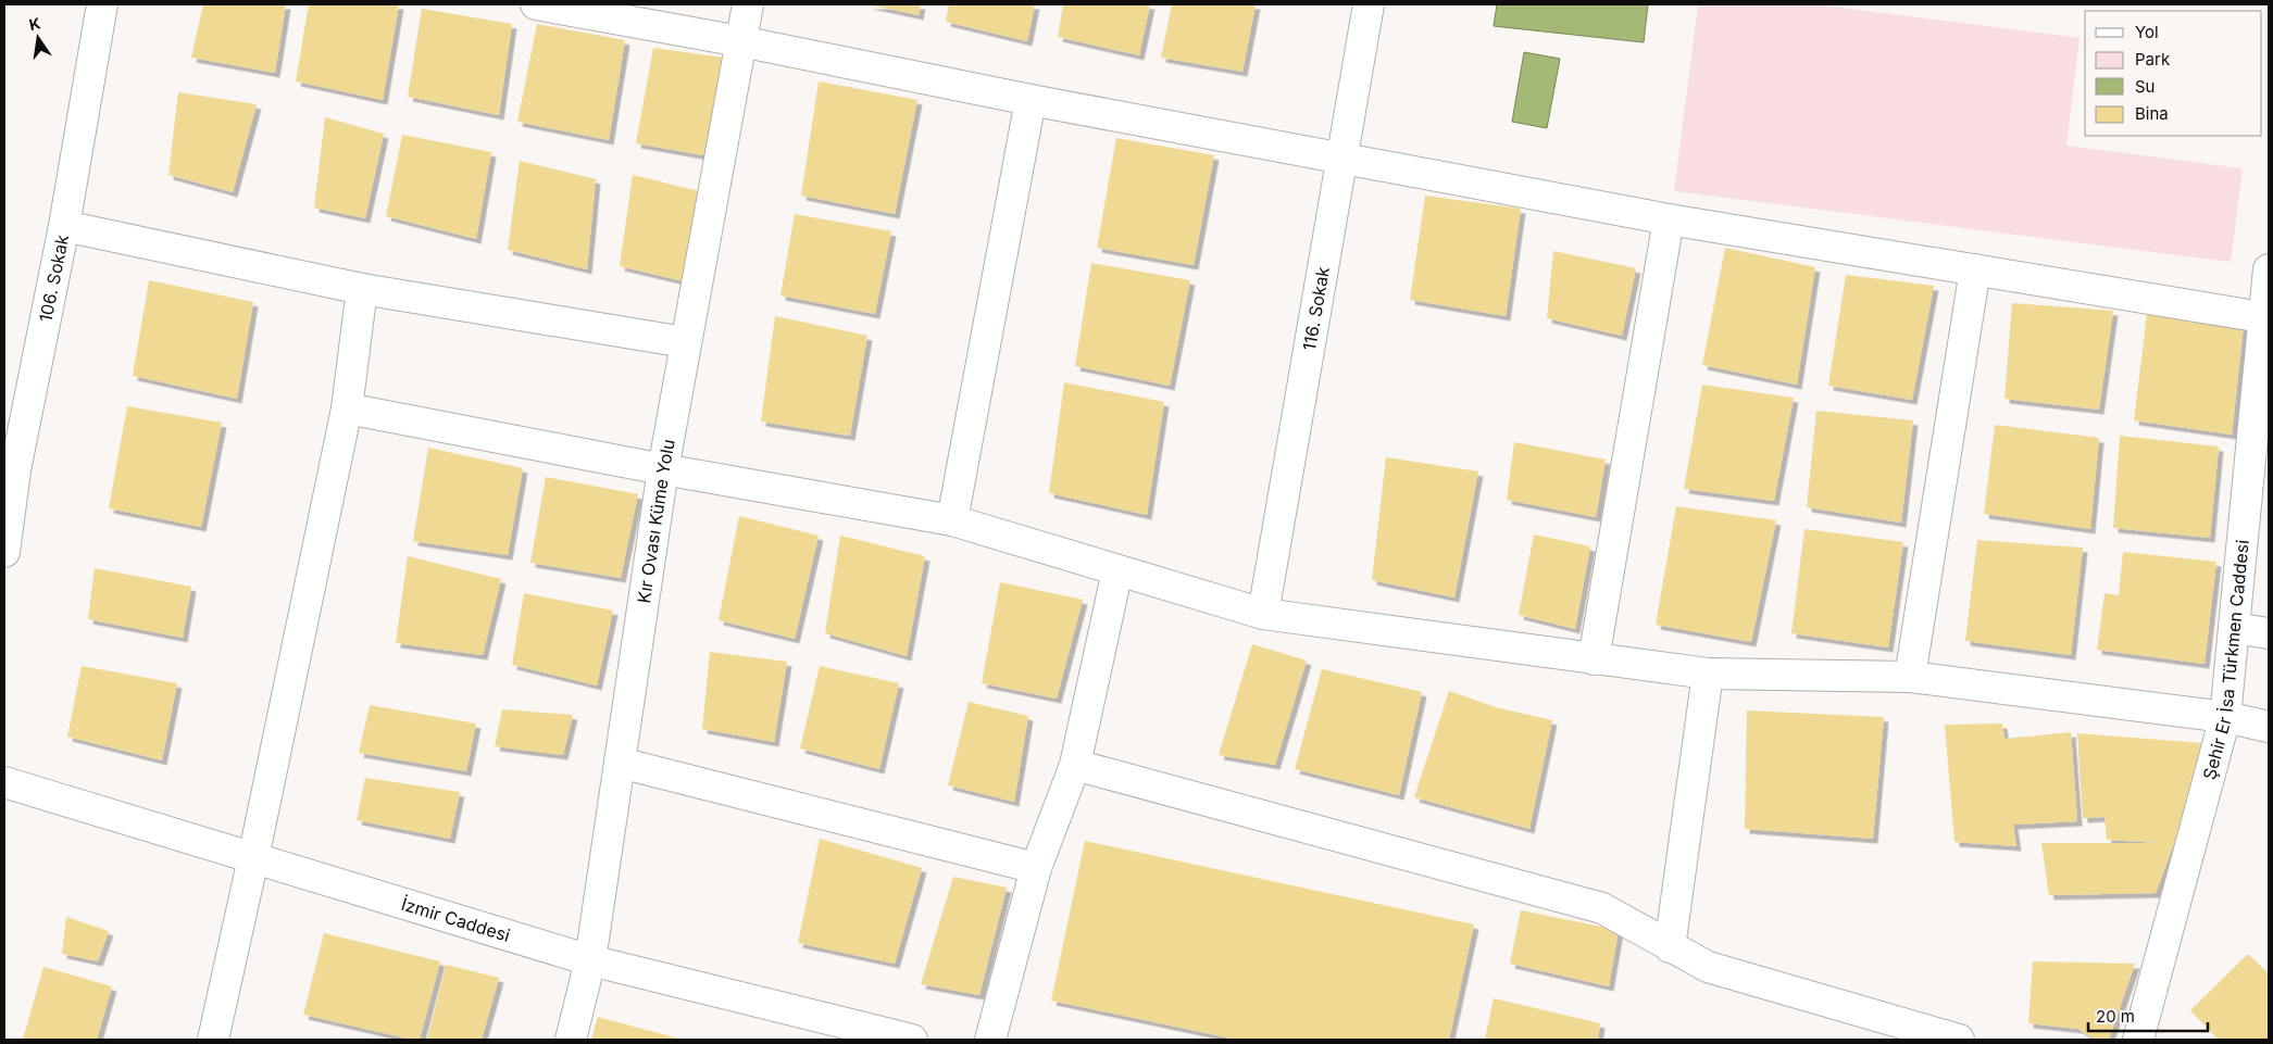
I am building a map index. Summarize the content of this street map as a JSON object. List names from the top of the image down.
{
  "streets": {
    "street": [
      "106. Sokak",
      "116. Sokak",
      "Kır Ovası Küme Yolu",
      "Şehir Er İsa Türkmen Caddesi",
      "İzmir Caddesi"
    ]
  },
  "crossings": [
    ["Kır Ovası Küme Yolu", "İzmir Caddesi"]
  ],
  "legend": [
    "Yol",
    "Park",
    "Su",
    "Bina"
  ],
  "scale_bar": "20 m",
  "north": "top"
}
